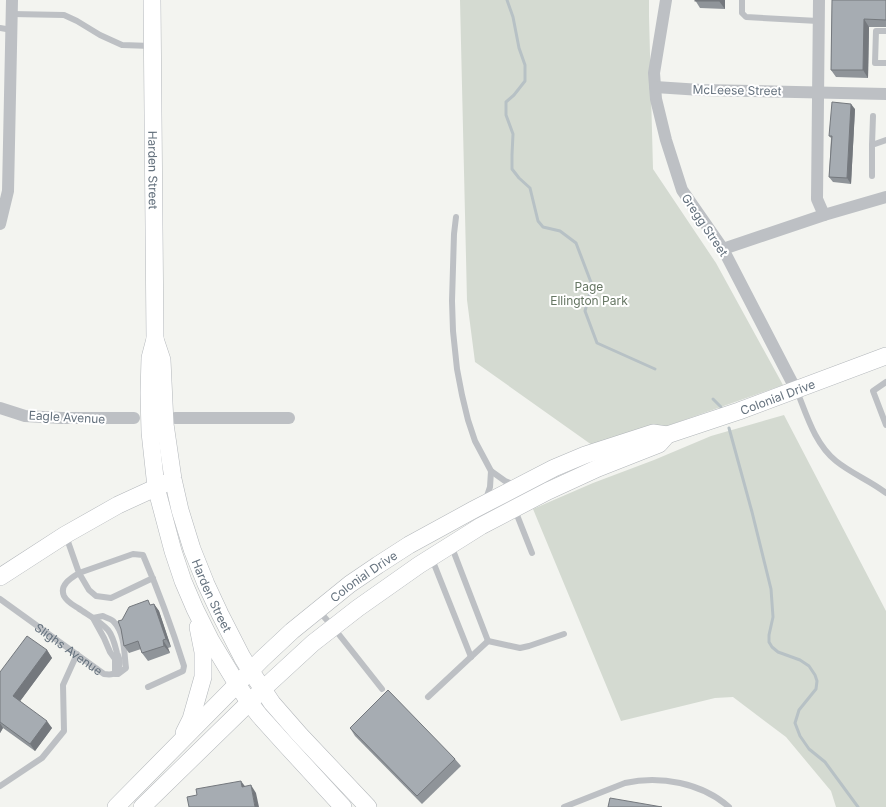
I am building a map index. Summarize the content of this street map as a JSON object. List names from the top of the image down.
{
  "streets": {
    "main road": ["Harden Street", "Colonial Drive"],
    "street": ["McLeese Street", "Gregg Street", "Eagle Avenue"],
    "lane": ["Slighs Avenue"]
  },
  "crossings": [
    ["McLeese Street", "Gregg Street"],
    ["Harden Street", "Colonial Drive"],
    ["Gregg Street", "Colonial Drive"]
  ],
  "parks": ["Page Ellington Park"]
}
